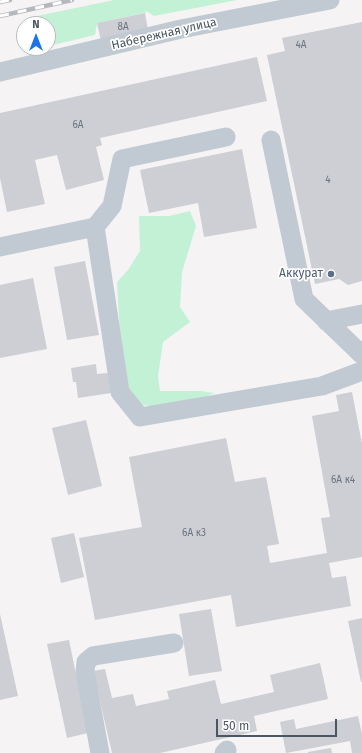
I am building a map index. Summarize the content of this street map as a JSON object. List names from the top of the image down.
{
  "streets": {
    "street": ["Набережная улица"]
  },
  "places": ["Аккурат"],
  "house_numbers": [
    "8А",
    "4А",
    "6А",
    "4",
    "6А к4",
    "6А к3"
  ],
  "scale_bar": "50 m",
  "north": "top"
}
